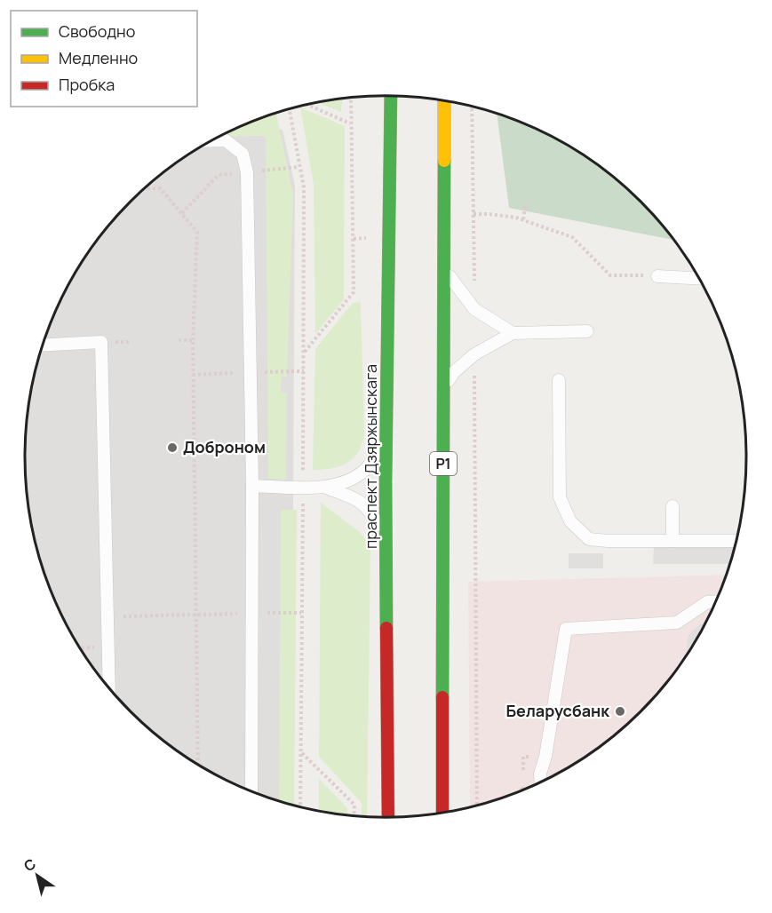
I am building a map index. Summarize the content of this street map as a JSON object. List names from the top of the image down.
{
  "streets": {
    "main road": ["праспект Дзяржынскага", "Р1"]
  },
  "places": ["Доброном", "Беларусбанк"],
  "legend": ["Свободно", "Медленно", "Пробка"],
  "north": "top left"
}
